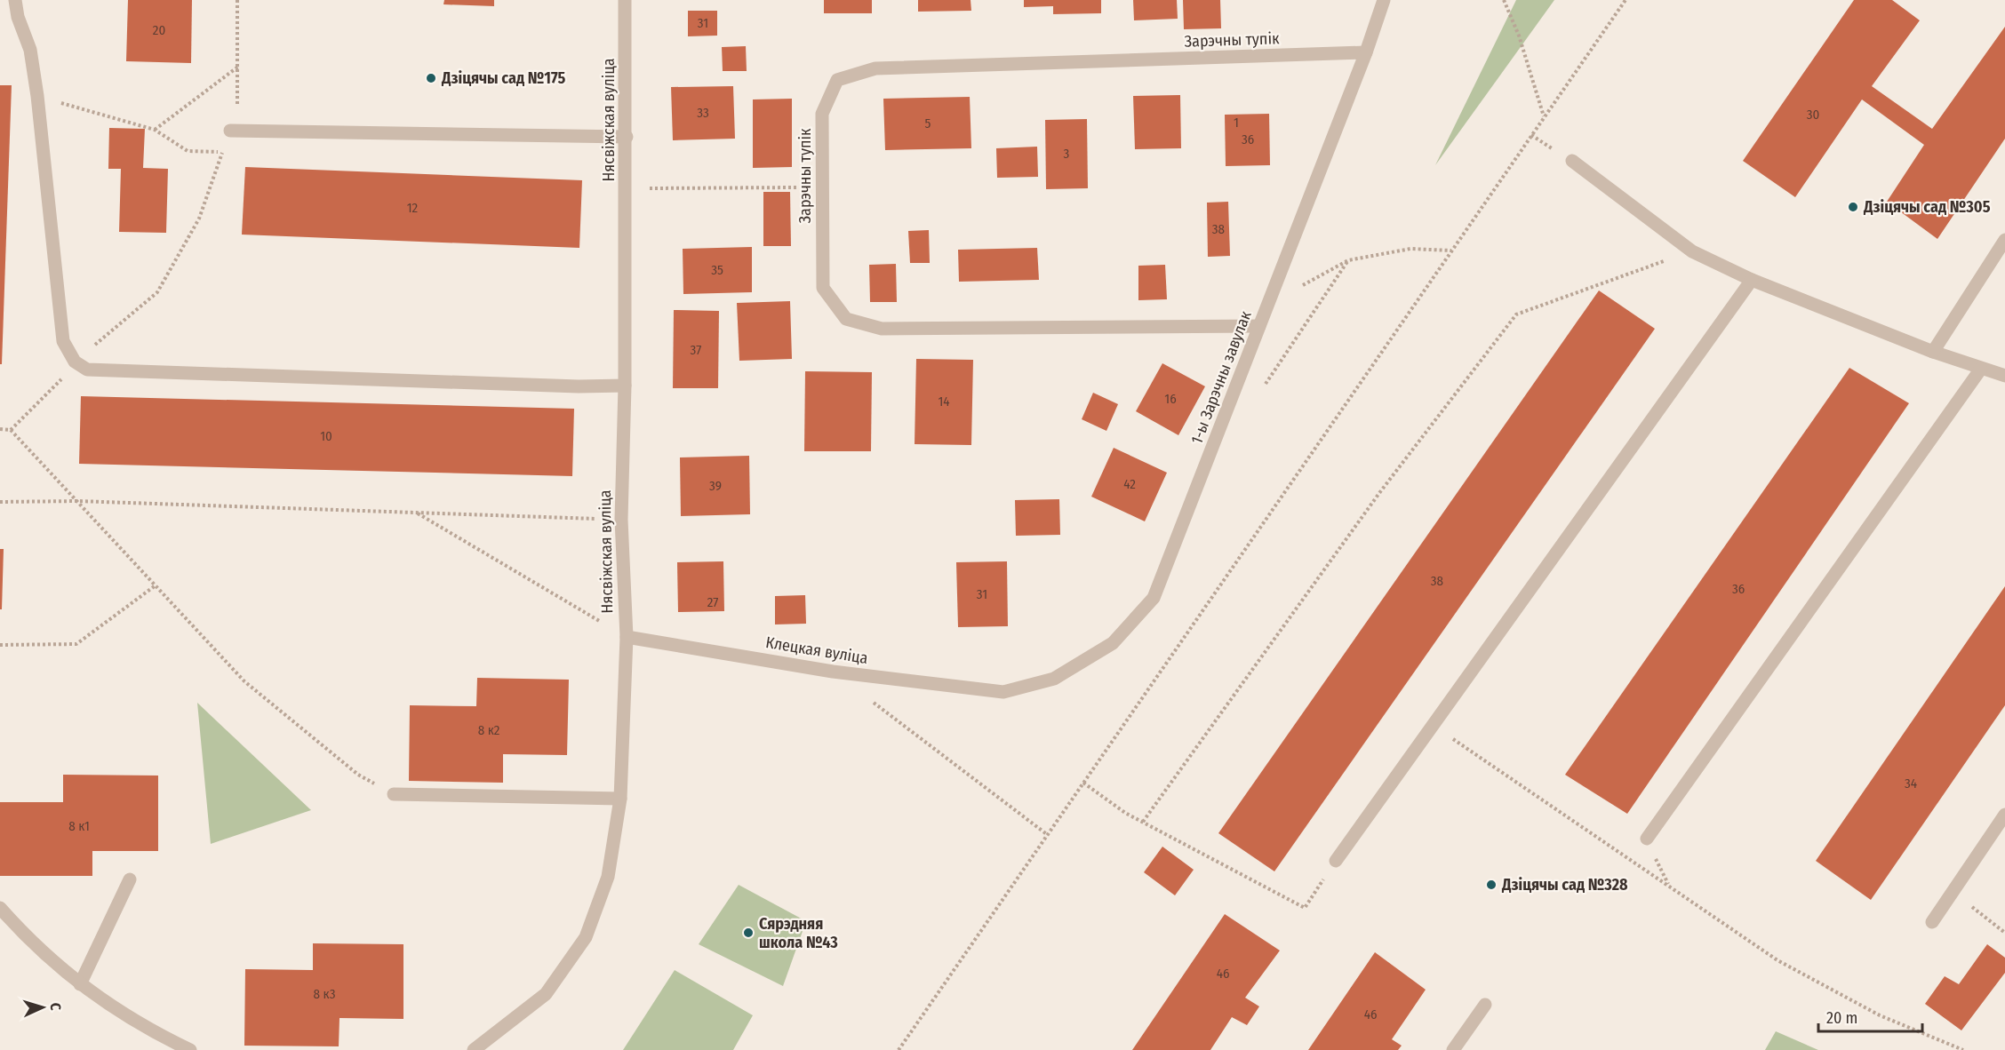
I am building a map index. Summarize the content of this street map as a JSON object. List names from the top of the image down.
{
  "streets": {
    "street": [
      "Зарэчны тупік",
      "Нясвіжская вуліца",
      "1-ы Зарэчны завулак",
      "Клецкая вуліца"
    ]
  },
  "crossings": [
    ["Зарэчны тупік", "1-ы Зарэчны завулак"],
    ["Нясвіжская вуліца", "Клецкая вуліца"],
    ["1-ы Зарэчны завулак", "Клецкая вуліца"]
  ],
  "places": [
    "Дзіцячы сад №175",
    "Дзіцячы сад №305",
    "Дзіцячы сад №328",
    "Сярэдняя школа №43"
  ],
  "house_numbers": [
    "31",
    "20",
    "33",
    "30",
    "1",
    "5",
    "36",
    "3",
    "12",
    "38",
    "35",
    "37",
    "16",
    "14",
    "10",
    "42",
    "39",
    "38",
    "36",
    "31",
    "27",
    "8 к2",
    "34",
    "8 к1",
    "46",
    "8 к3",
    "46"
  ],
  "scale_bar": "20 m",
  "north": "right"
}
